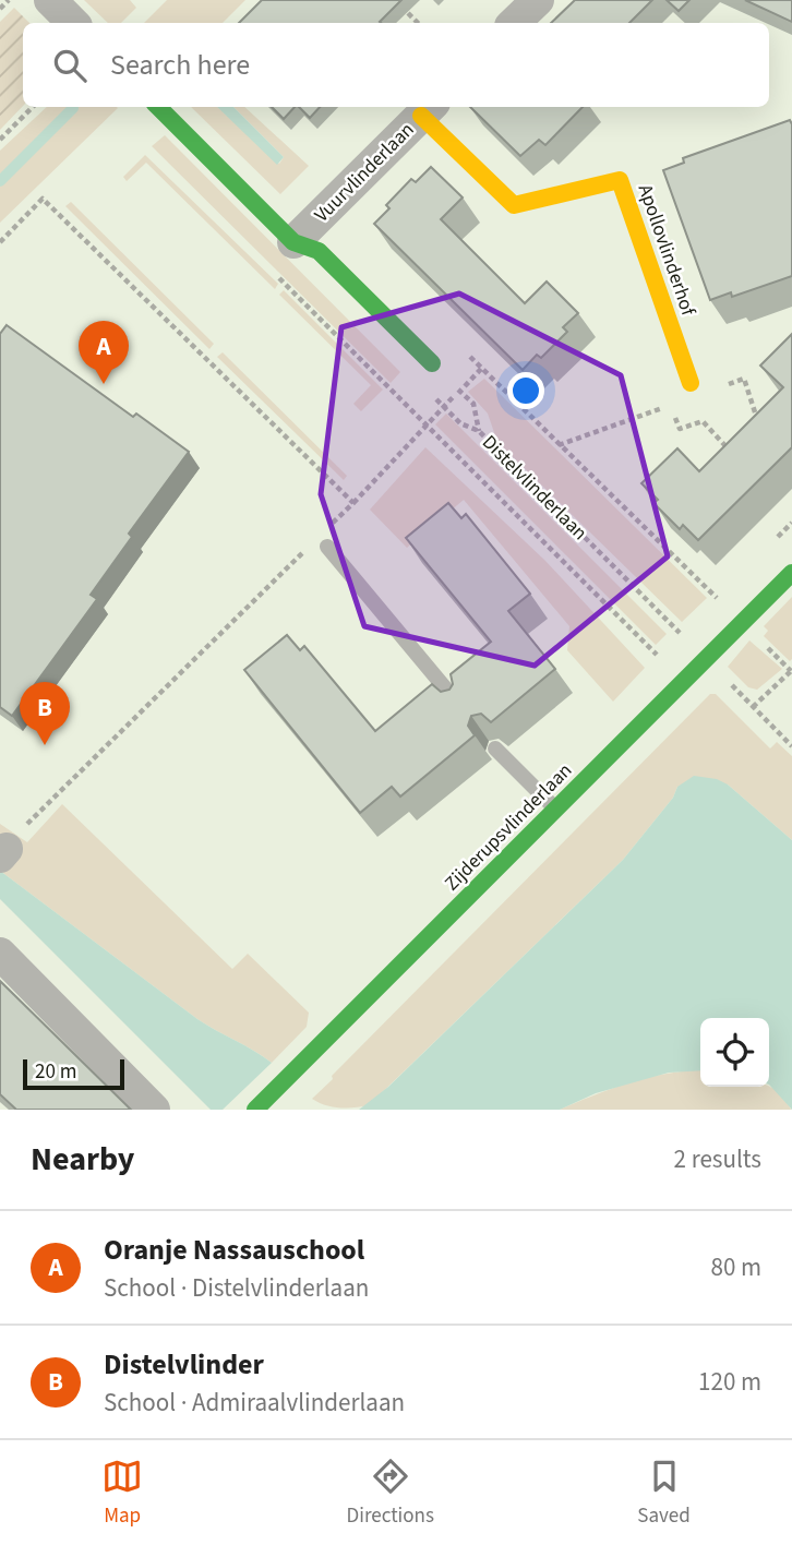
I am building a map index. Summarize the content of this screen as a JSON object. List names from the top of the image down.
{
  "streets": {
    "street": ["Vuurvlinderlaan", "Apollovlinderhof", "Zijderupsvlinderlaan"],
    "path": ["Distelvlinderlaan"]
  },
  "crossings": [
    ["Vuurvlinderlaan", "Apollovlinderhof"],
    ["Distelvlinderlaan", "Zijderupsvlinderlaan"]
  ],
  "scale_bar": "20 m",
  "page": {
    "search": "Search here",
    "pins": ["A", "B"],
    "scale": "20 m",
    "heading": ["Nearby", "2 results"],
    "list": [
      {
        "mark": "A",
        "name": "Oranje Nassauschool",
        "note": "School · Distelvlinderlaan",
        "value": "80 m"
      },
      {
        "mark": "B",
        "name": "Distelvlinder",
        "note": "School · Admiraalvlinderlaan",
        "value": "120 m"
      }
    ],
    "nav": ["Map", "Directions", "Saved"]
  }
}
